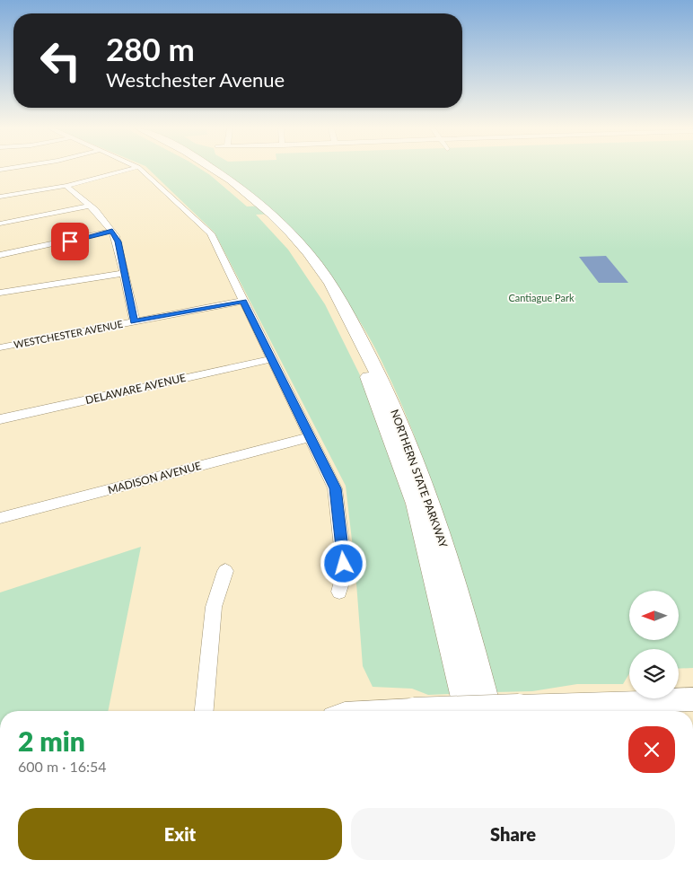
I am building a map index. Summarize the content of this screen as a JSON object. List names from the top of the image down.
{
  "streets": {
    "highway": ["NORTHERN STATE PARKWAY"],
    "street": ["WESTCHESTER AVENUE", "DELAWARE AVENUE", "MADISON AVENUE"]
  },
  "parks": ["Cantiague Park"],
  "north": "left",
  "page": {
    "turn": ["280 m", "Westchester Avenue"],
    "heading": ["2 min", "600 m · 16:54"],
    "buttons": ["Exit", "Share"]
  }
}
